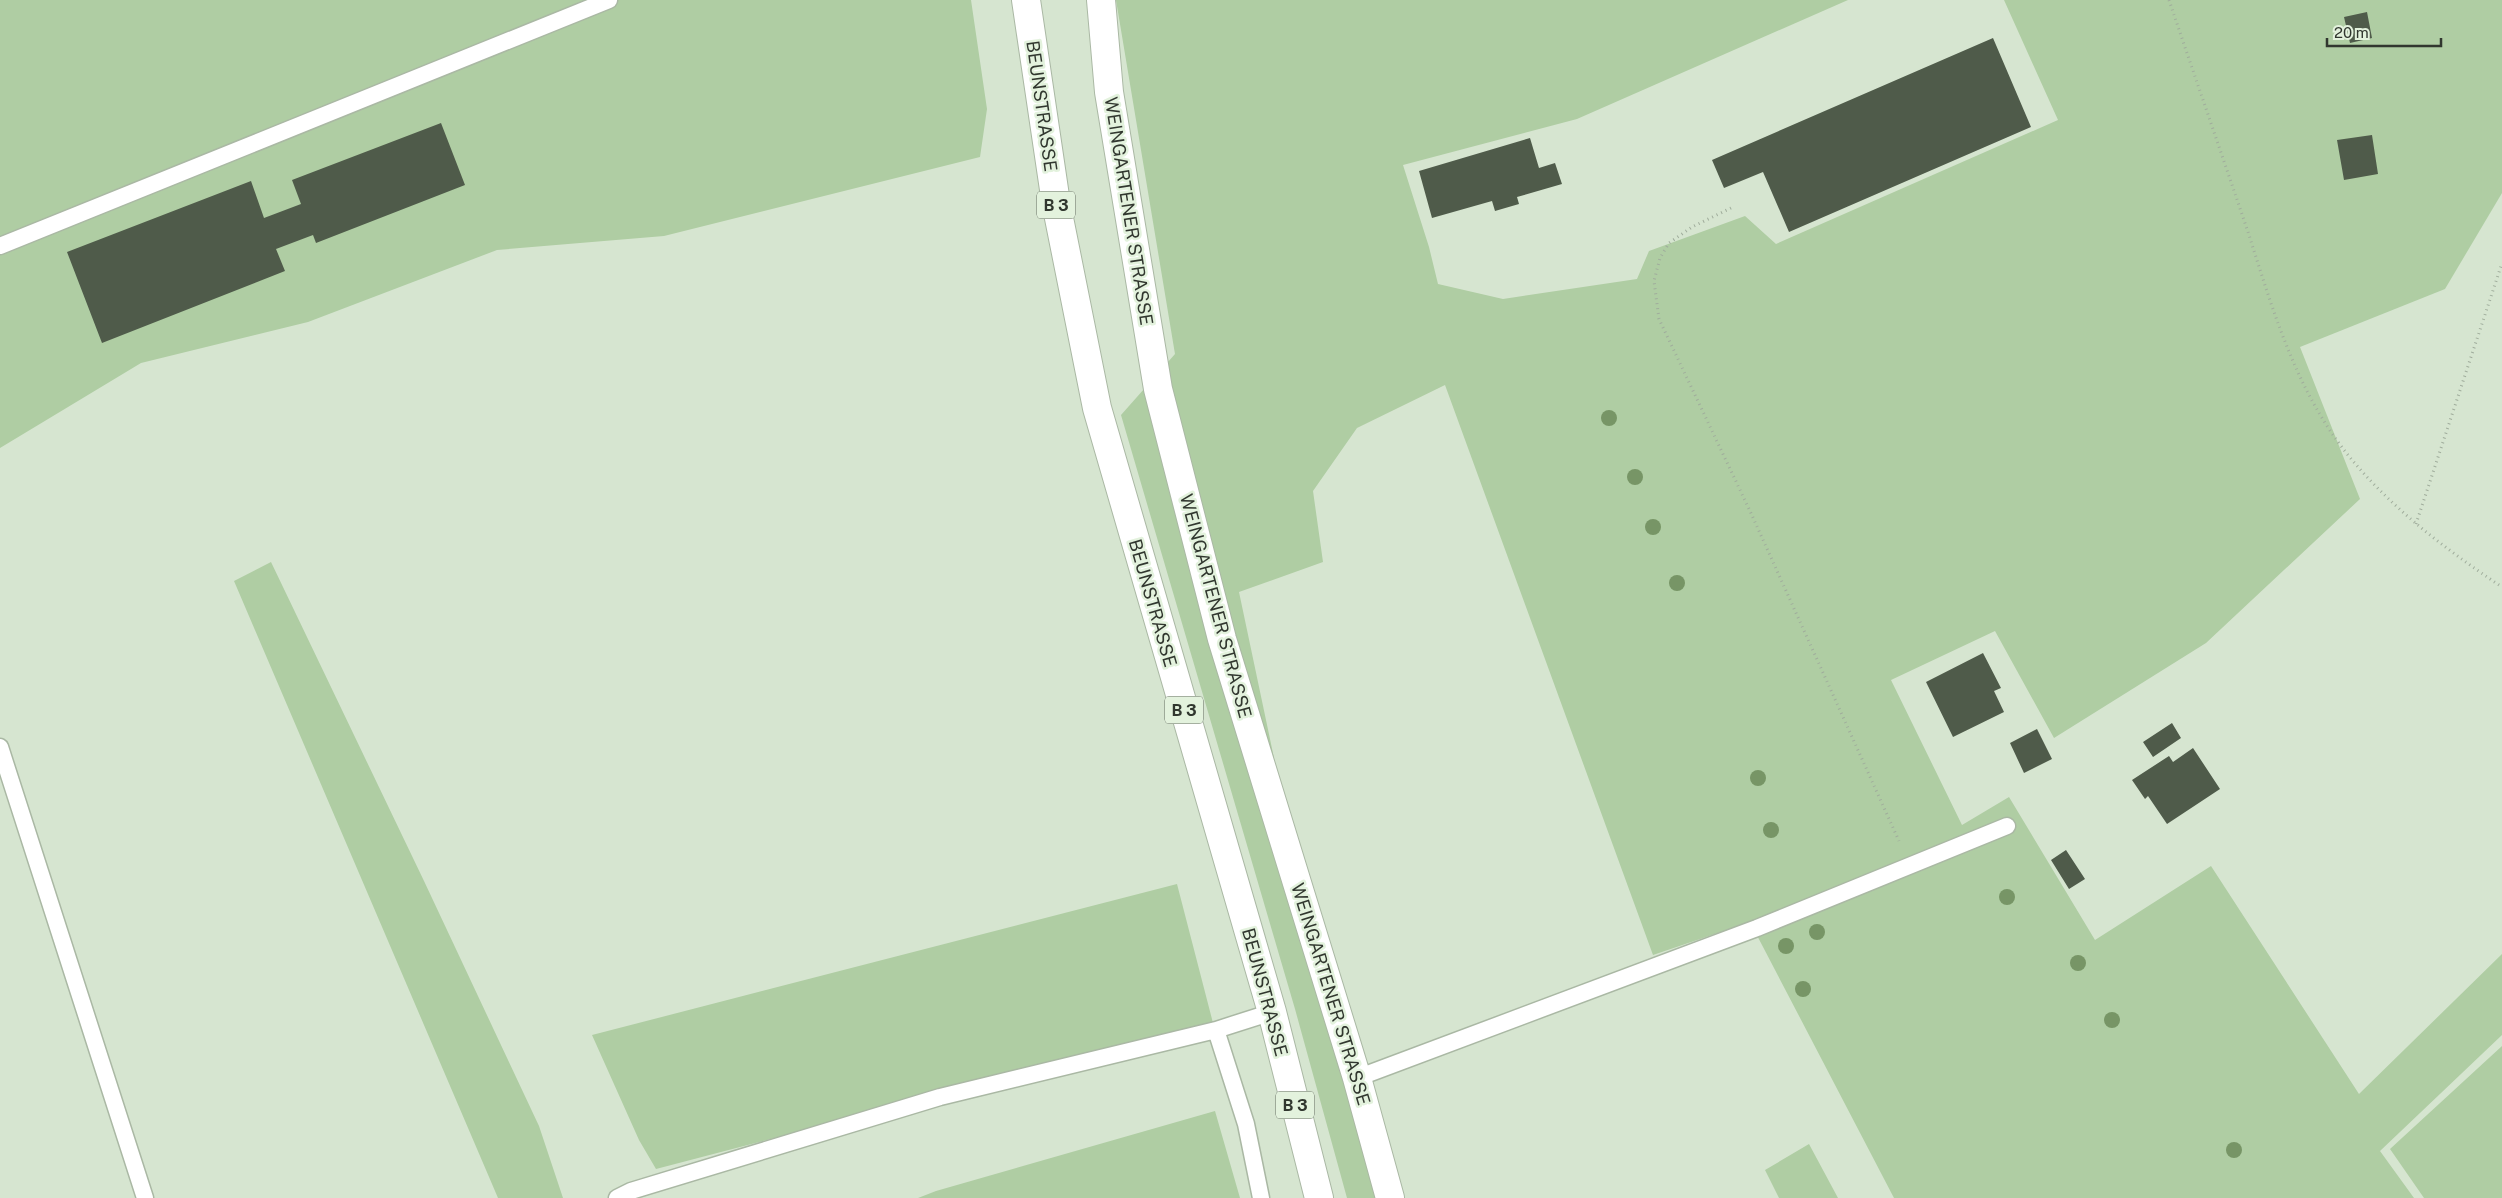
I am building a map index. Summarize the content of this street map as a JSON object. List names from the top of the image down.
{
  "streets": {
    "main road": ["BEUNSTRASSE", "B 3", "WEINGARTENER STRASSE"]
  },
  "scale_bar": "20 m"
}
